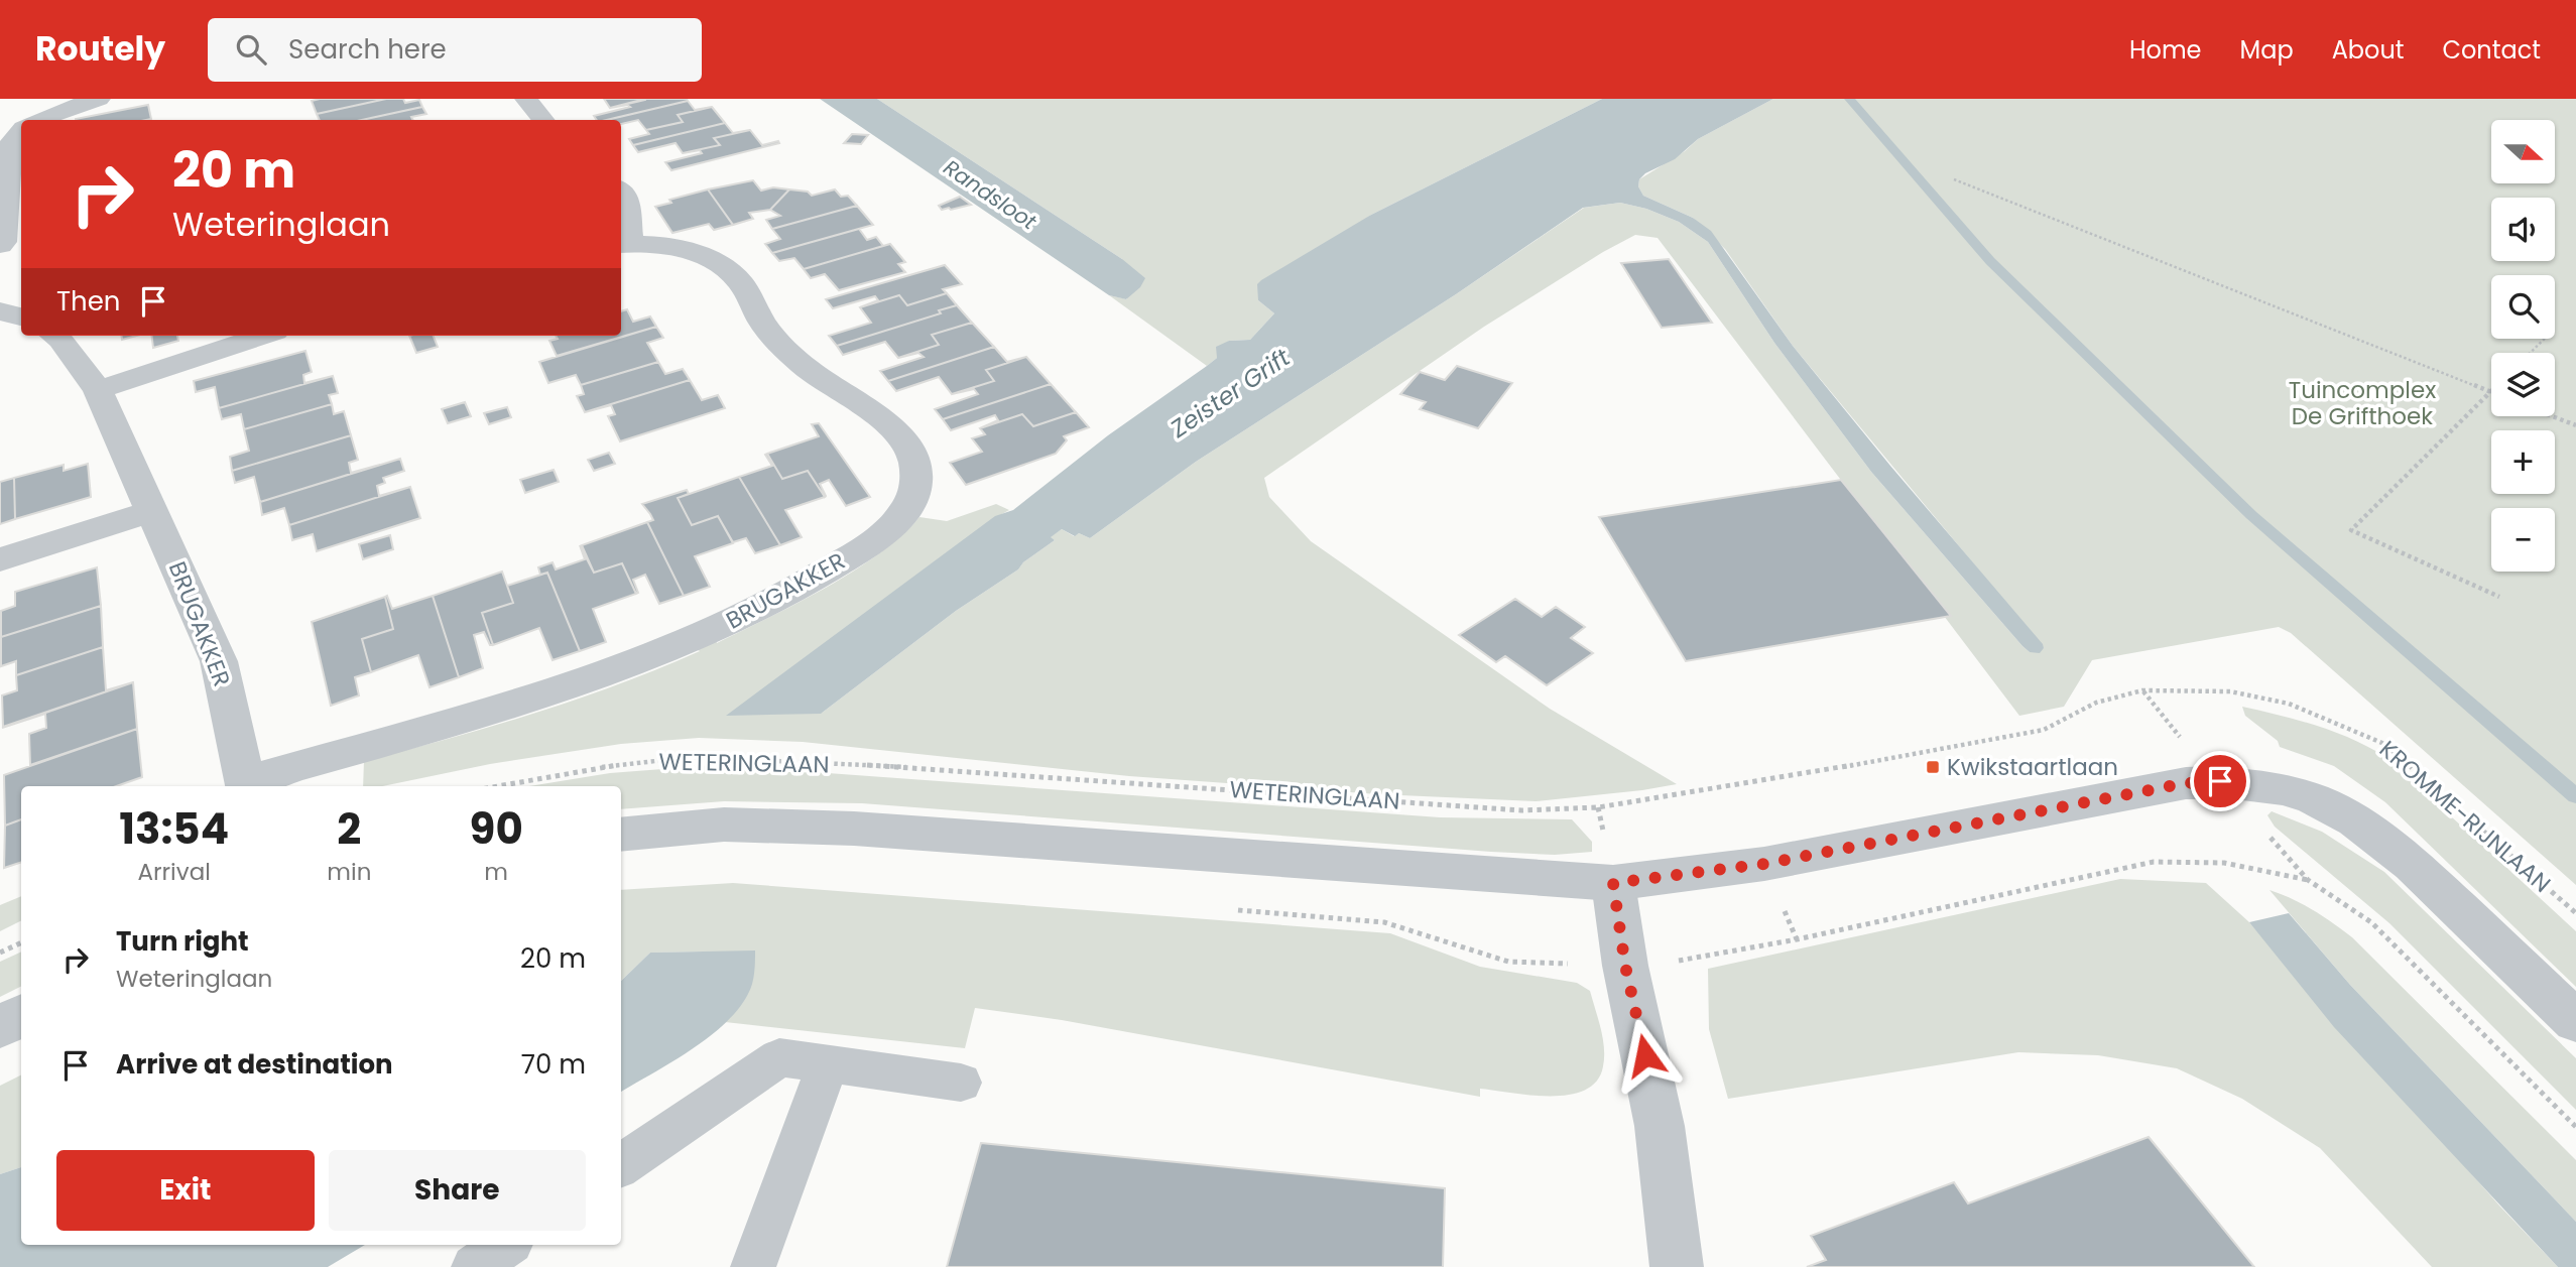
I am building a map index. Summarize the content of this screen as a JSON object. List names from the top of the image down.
{
  "streets": {
    "street": ["BRUGAKKER"],
    "path": ["WETERINGLAAN", "KROMME-RIJNLAAN"]
  },
  "crossings": [
    ["WETERINGLAAN", "KROMME-RIJNLAAN"]
  ],
  "water": ["Randsloot", "Zeister Grift"],
  "parks": ["Tuincomplex De Grifthoek"],
  "places": {
    "transit": ["Kwikstaartlaan"]
  },
  "north": "right",
  "page": {
    "header": "Routely",
    "search": "Search here",
    "nav": [
      "Home",
      "Map",
      "About",
      "Contact"
    ],
    "map_buttons": ["+", "−"],
    "turn": ["20 m", "Weteringlaan"],
    "then": "Then",
    "eta": [
      "13:54",
      "Arrival",
      "2",
      "min",
      "90",
      "m"
    ],
    "list": [
      {
        "name": "Turn right",
        "note": "Weteringlaan",
        "value": "20 m"
      },
      {
        "name": "Arrive at destination",
        "value": "70 m"
      }
    ],
    "buttons": ["Exit", "Share"]
  }
}
